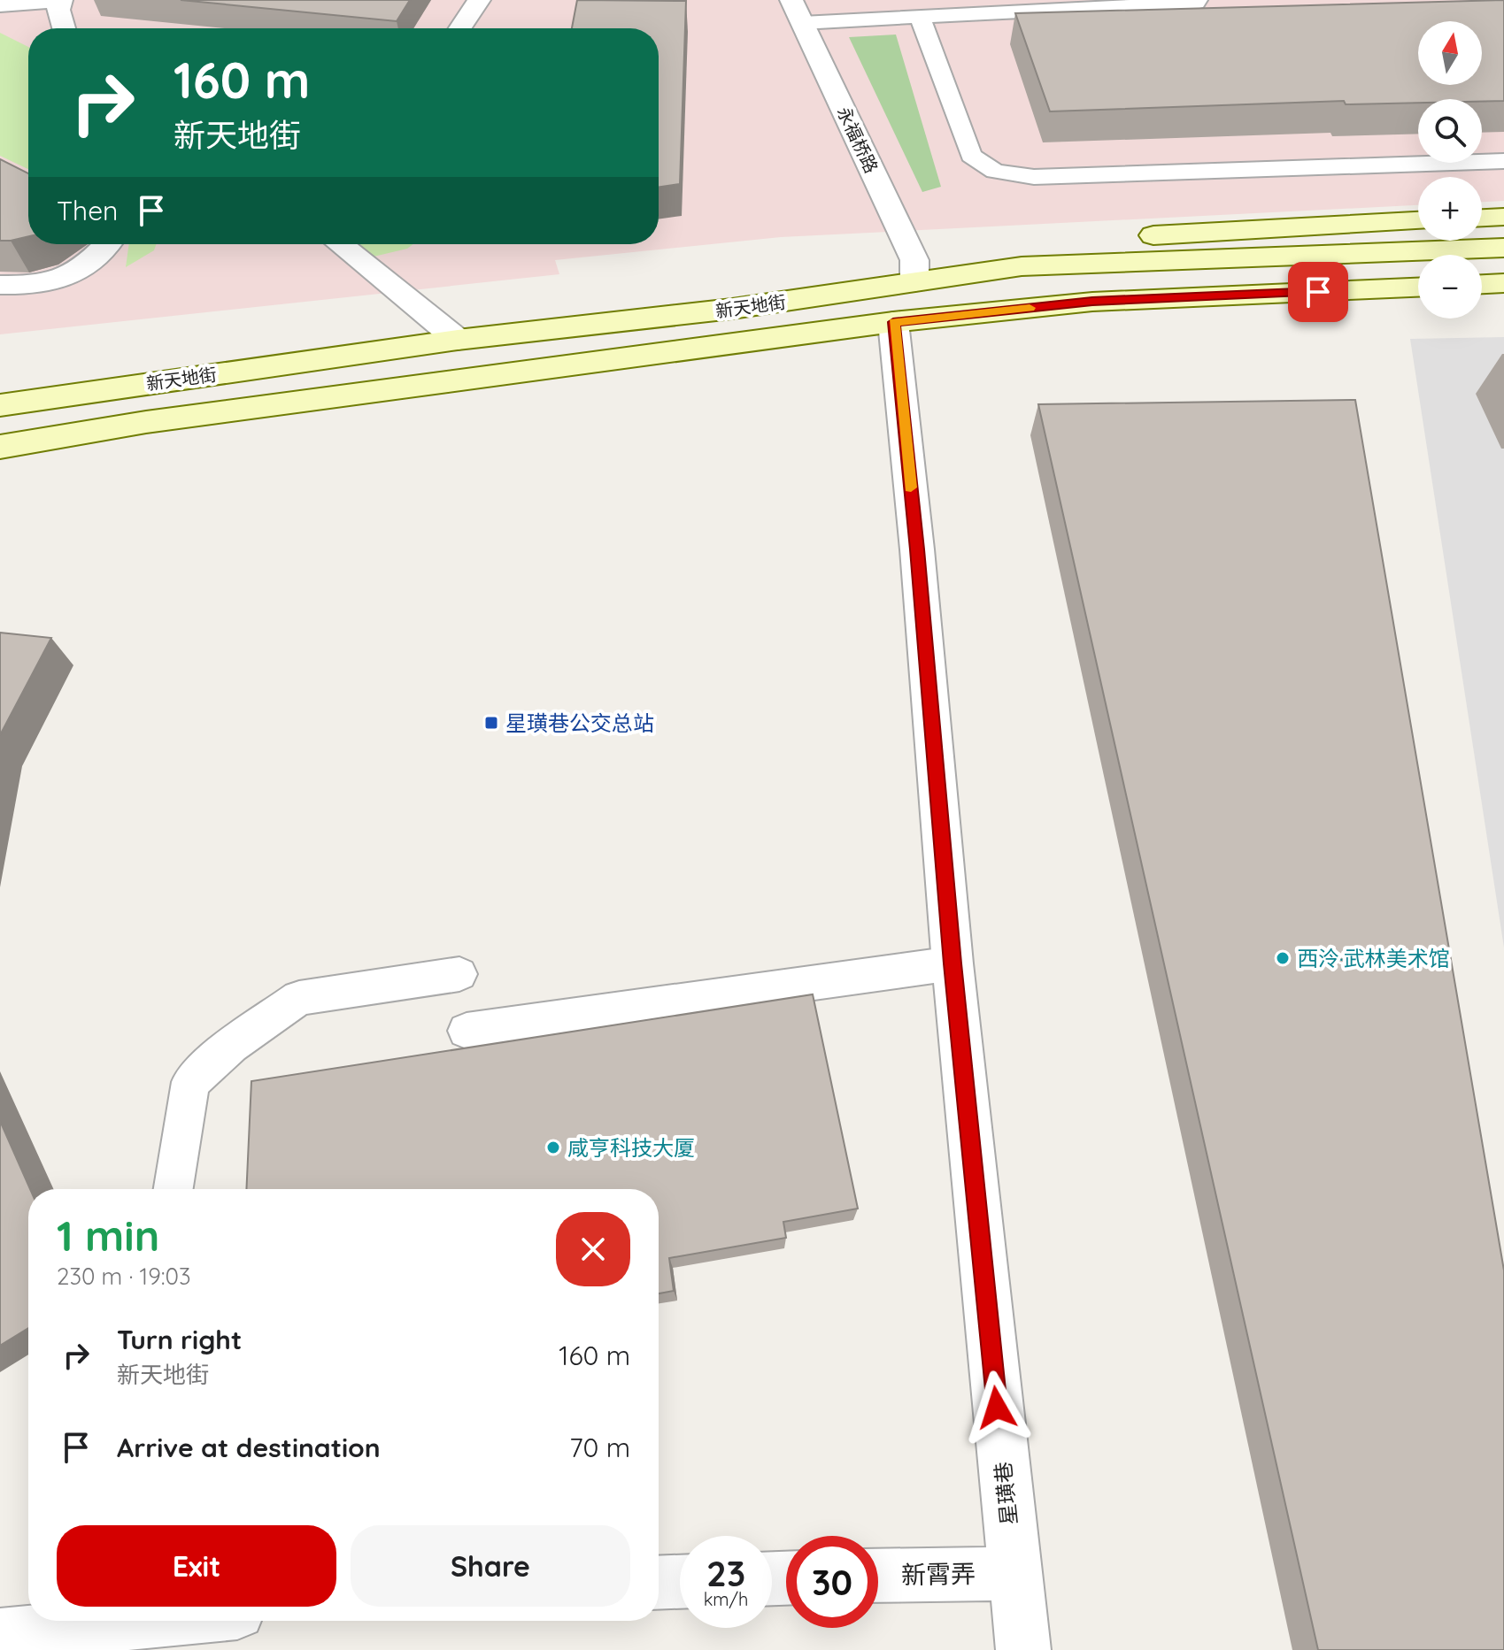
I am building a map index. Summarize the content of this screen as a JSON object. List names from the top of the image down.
{
  "streets": {
    "main road": ["新天地街"],
    "street": ["永福桥路", "星璜巷", "新霄弄"]
  },
  "crossings": [
    ["永福桥路", "新天地街"],
    ["新天地街", "星璜巷"],
    ["星璜巷", "新霄弄"]
  ],
  "places": {
    "transit": ["星璜巷公交总站"],
    "other": ["西泠·武林美术馆", "咸亨科技大厦"]
  },
  "north": "top",
  "page": {
    "map_buttons": ["+", "−"],
    "turn": ["160 m", "新天地街"],
    "then": "Then",
    "heading": ["1 min", "230 m · 19:03"],
    "list": [
      {
        "name": "Turn right",
        "note": "新天地街",
        "value": "160 m"
      },
      {
        "name": "Arrive at destination",
        "value": "70 m"
      }
    ],
    "buttons": ["Exit", "Share"],
    "speed": "23 km/h",
    "limit": "30"
  }
}
